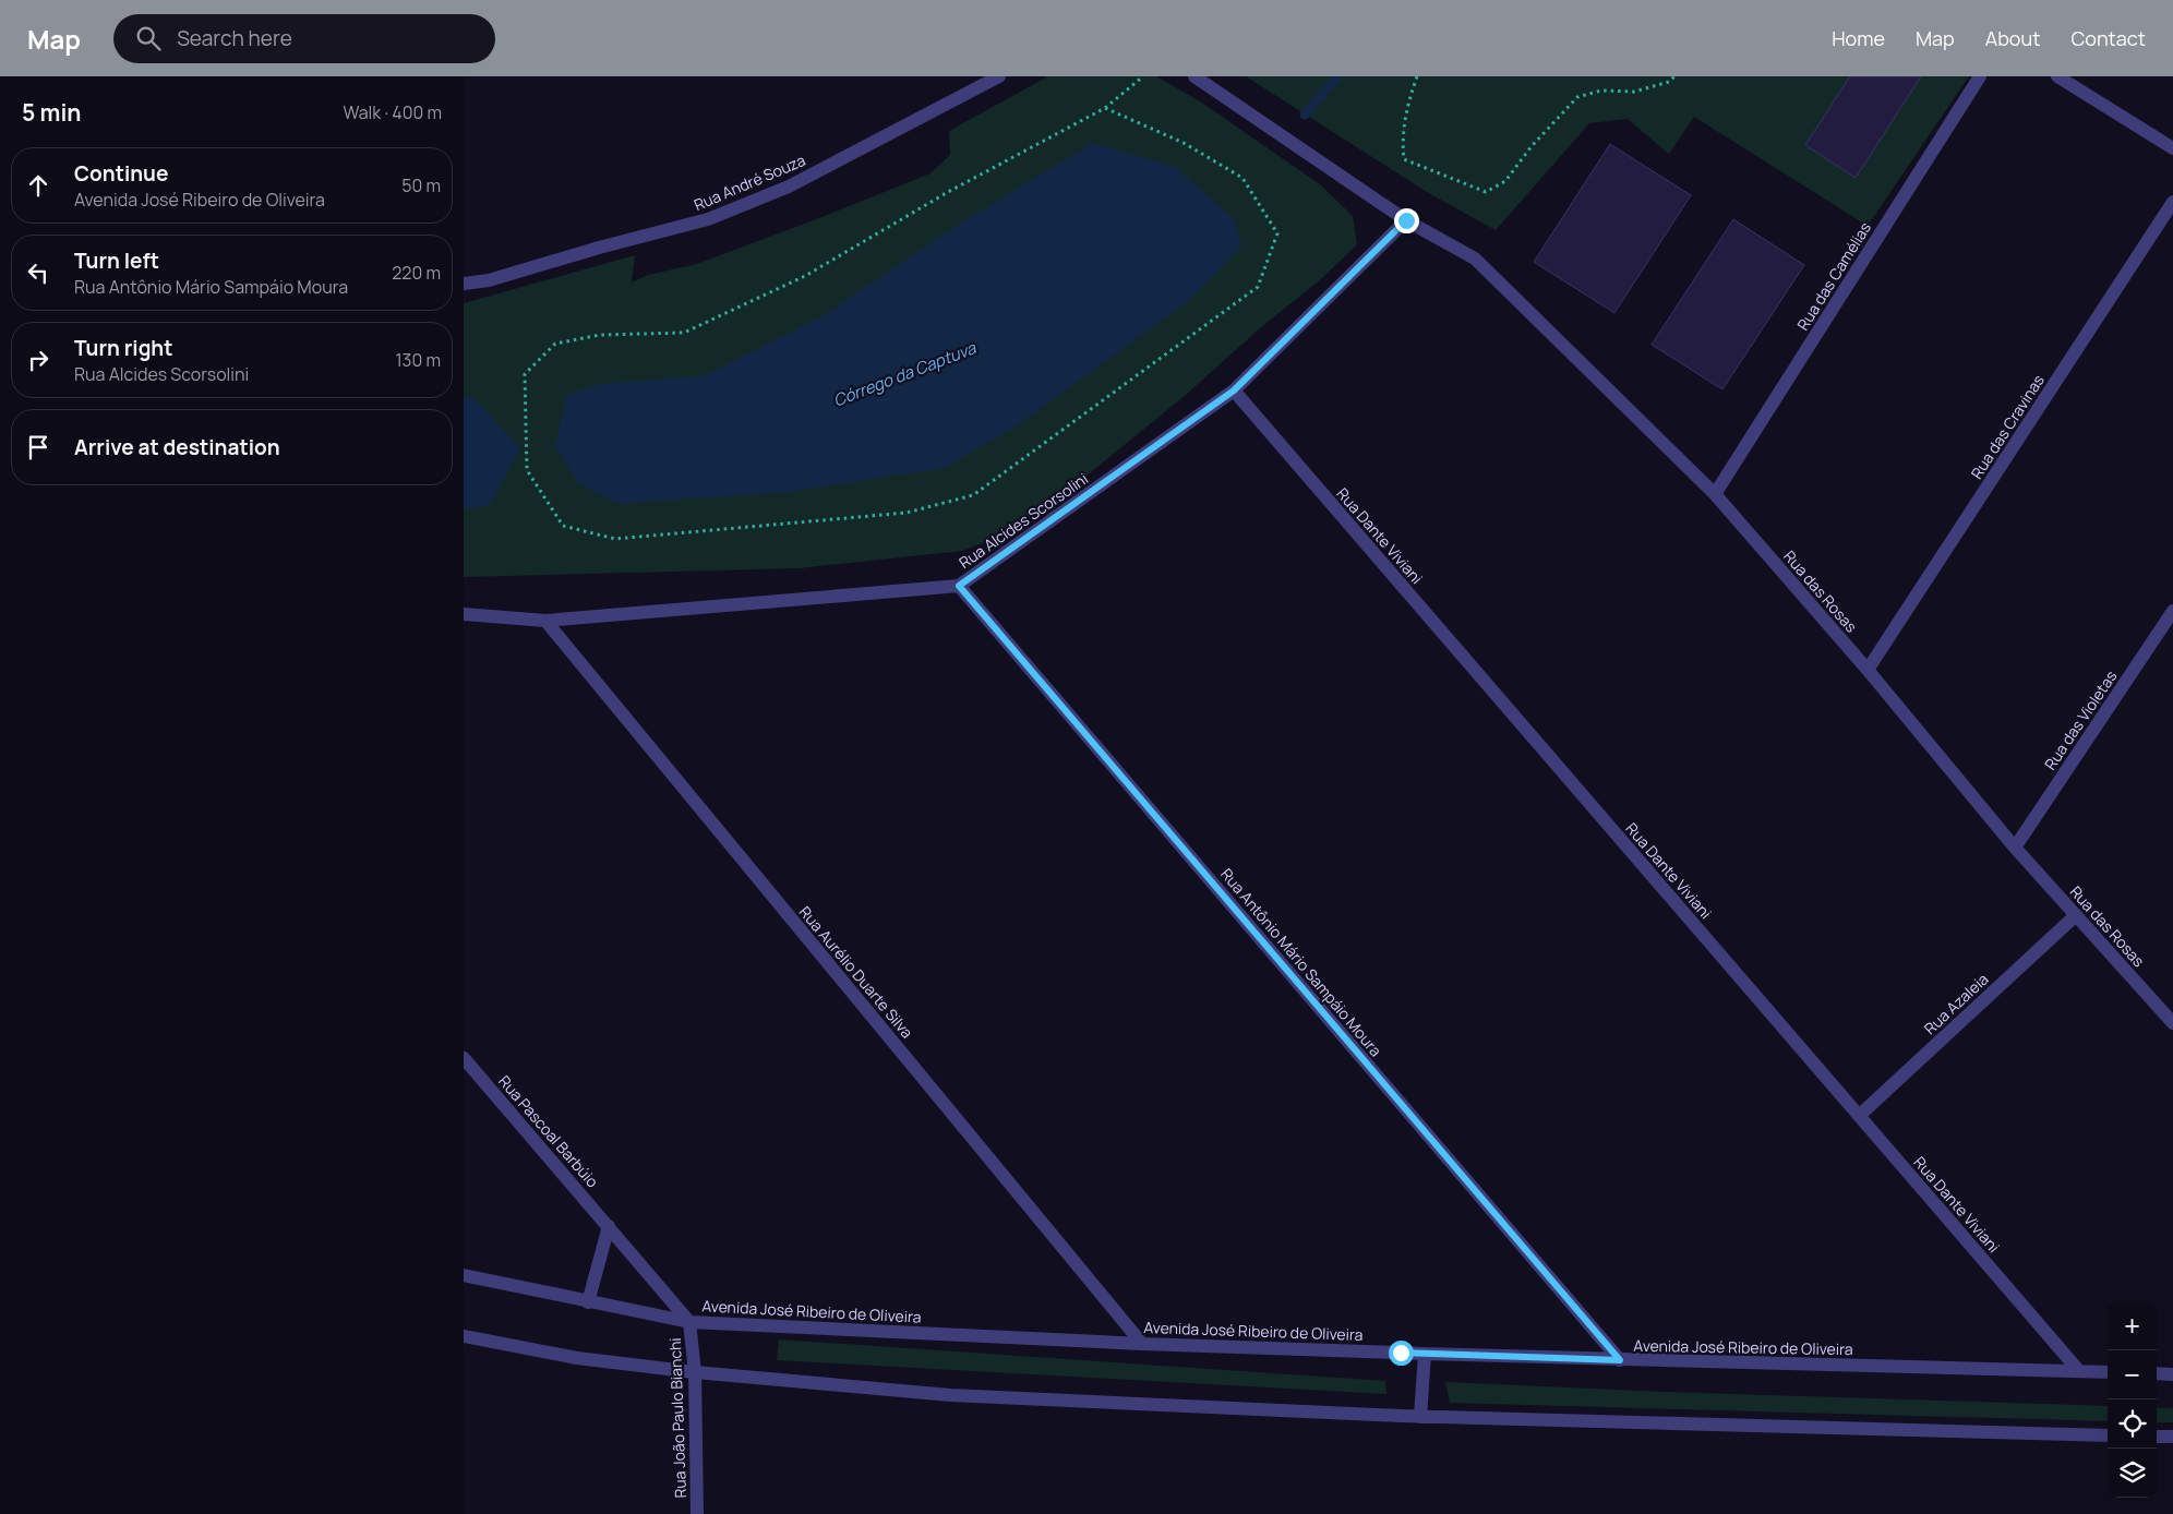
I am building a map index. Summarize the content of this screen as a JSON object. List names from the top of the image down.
{
  "streets": {
    "street": [
      "Rua André Souza",
      "Rua das Camélias",
      "Rua das Cravinas",
      "Rua Alcides Scorsolini",
      "Rua Dante Viviani",
      "Rua das Rosas",
      "Rua das Violetas",
      "Rua Antônio Mário Sampáio Moura",
      "Rua Aurélio Duarte Silva",
      "Rua Azaleia",
      "Rua Pascoal Barbúio",
      "Avenida José Ribeiro de Oliveira",
      "Rua João Paulo Bianchi"
    ]
  },
  "crossings": [
    ["Rua das Camélias", "Rua das Rosas"],
    ["Rua das Cravinas", "Rua das Rosas"],
    ["Rua Alcides Scorsolini", "Rua Dante Viviani"],
    ["Rua Alcides Scorsolini", "Rua das Rosas"],
    ["Rua Alcides Scorsolini", "Rua Antônio Mário Sampáio Moura"],
    ["Rua Alcides Scorsolini", "Rua Aurélio Duarte Silva"],
    ["Rua Dante Viviani", "Rua Azaleia"],
    ["Rua Dante Viviani", "Avenida José Ribeiro de Oliveira"],
    ["Rua das Rosas", "Rua das Violetas"],
    ["Rua das Rosas", "Rua Azaleia"],
    ["Rua Antônio Mário Sampáio Moura", "Avenida José Ribeiro de Oliveira"],
    ["Rua Aurélio Duarte Silva", "Avenida José Ribeiro de Oliveira"],
    ["Rua Pascoal Barbúio", "Avenida José Ribeiro de Oliveira"],
    ["Rua Pascoal Barbúio", "Rua João Paulo Bianchi"],
    ["Avenida José Ribeiro de Oliveira", "Rua João Paulo Bianchi"]
  ],
  "water": ["Córrego da Captuva"],
  "page": {
    "header": "Map",
    "search": "Search here",
    "nav": [
      "Home",
      "Map",
      "About",
      "Contact"
    ],
    "heading": ["5 min", "Walk · 400 m"],
    "list": [
      ["Continue", "Avenida José Ribeiro de Oliveira", "50 m"],
      ["Turn left", "Rua Antônio Mário Sampáio Moura", "220 m"],
      ["Turn right", "Rua Alcides Scorsolini", "130 m"],
      "Arrive at destination"
    ],
    "map_buttons": ["+", "−"]
  }
}
